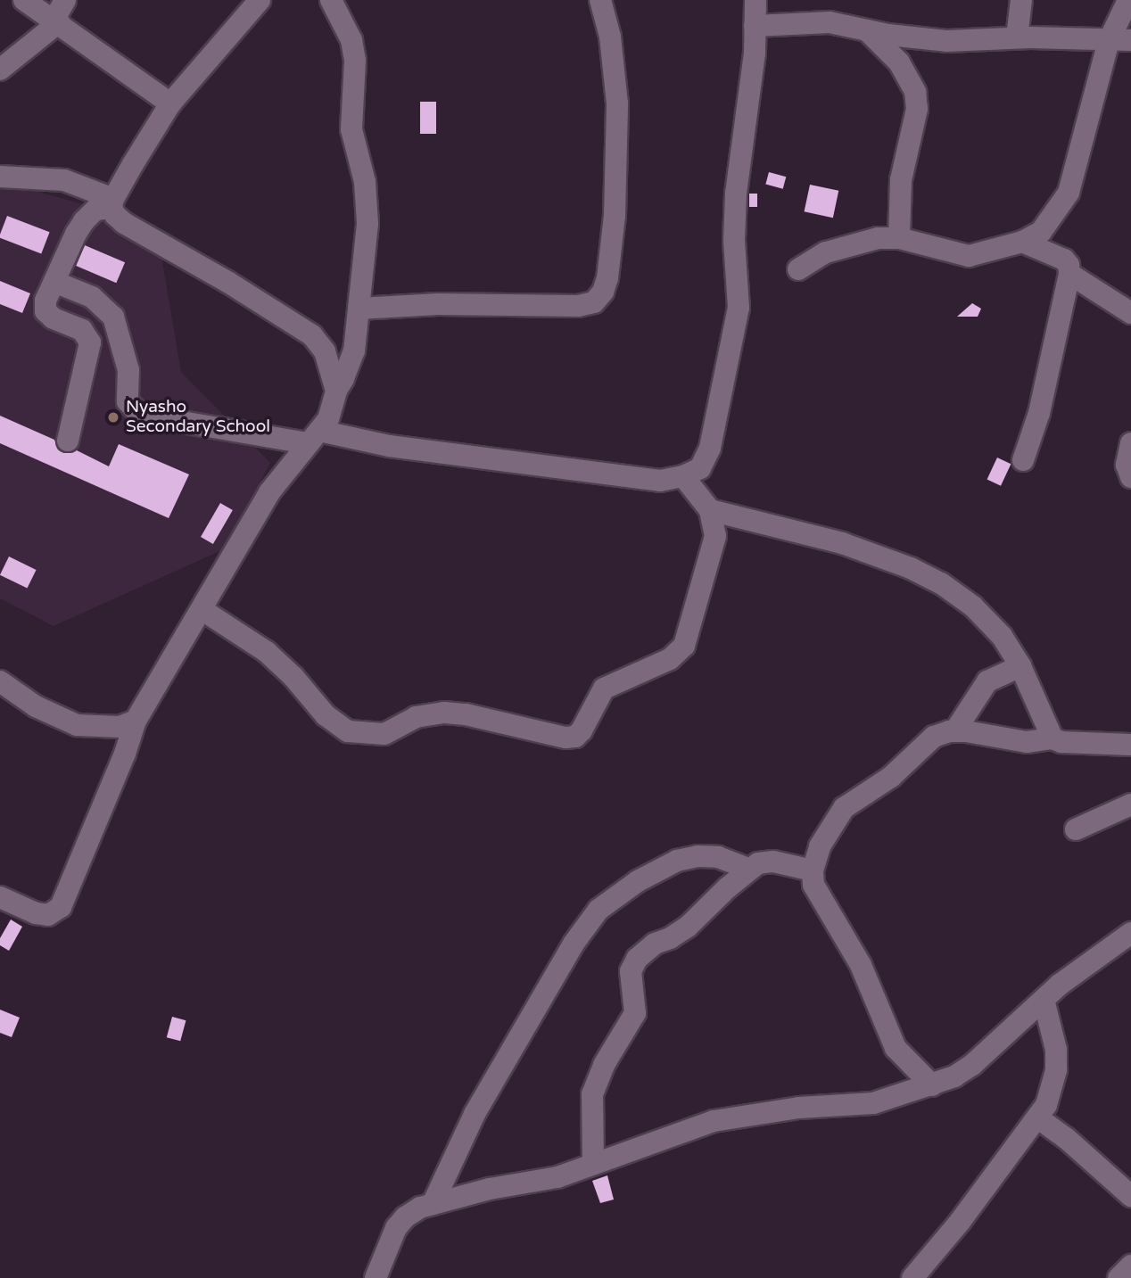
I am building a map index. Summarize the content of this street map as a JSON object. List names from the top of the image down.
{
  "places": ["Nyasho Secondary School"]
}
